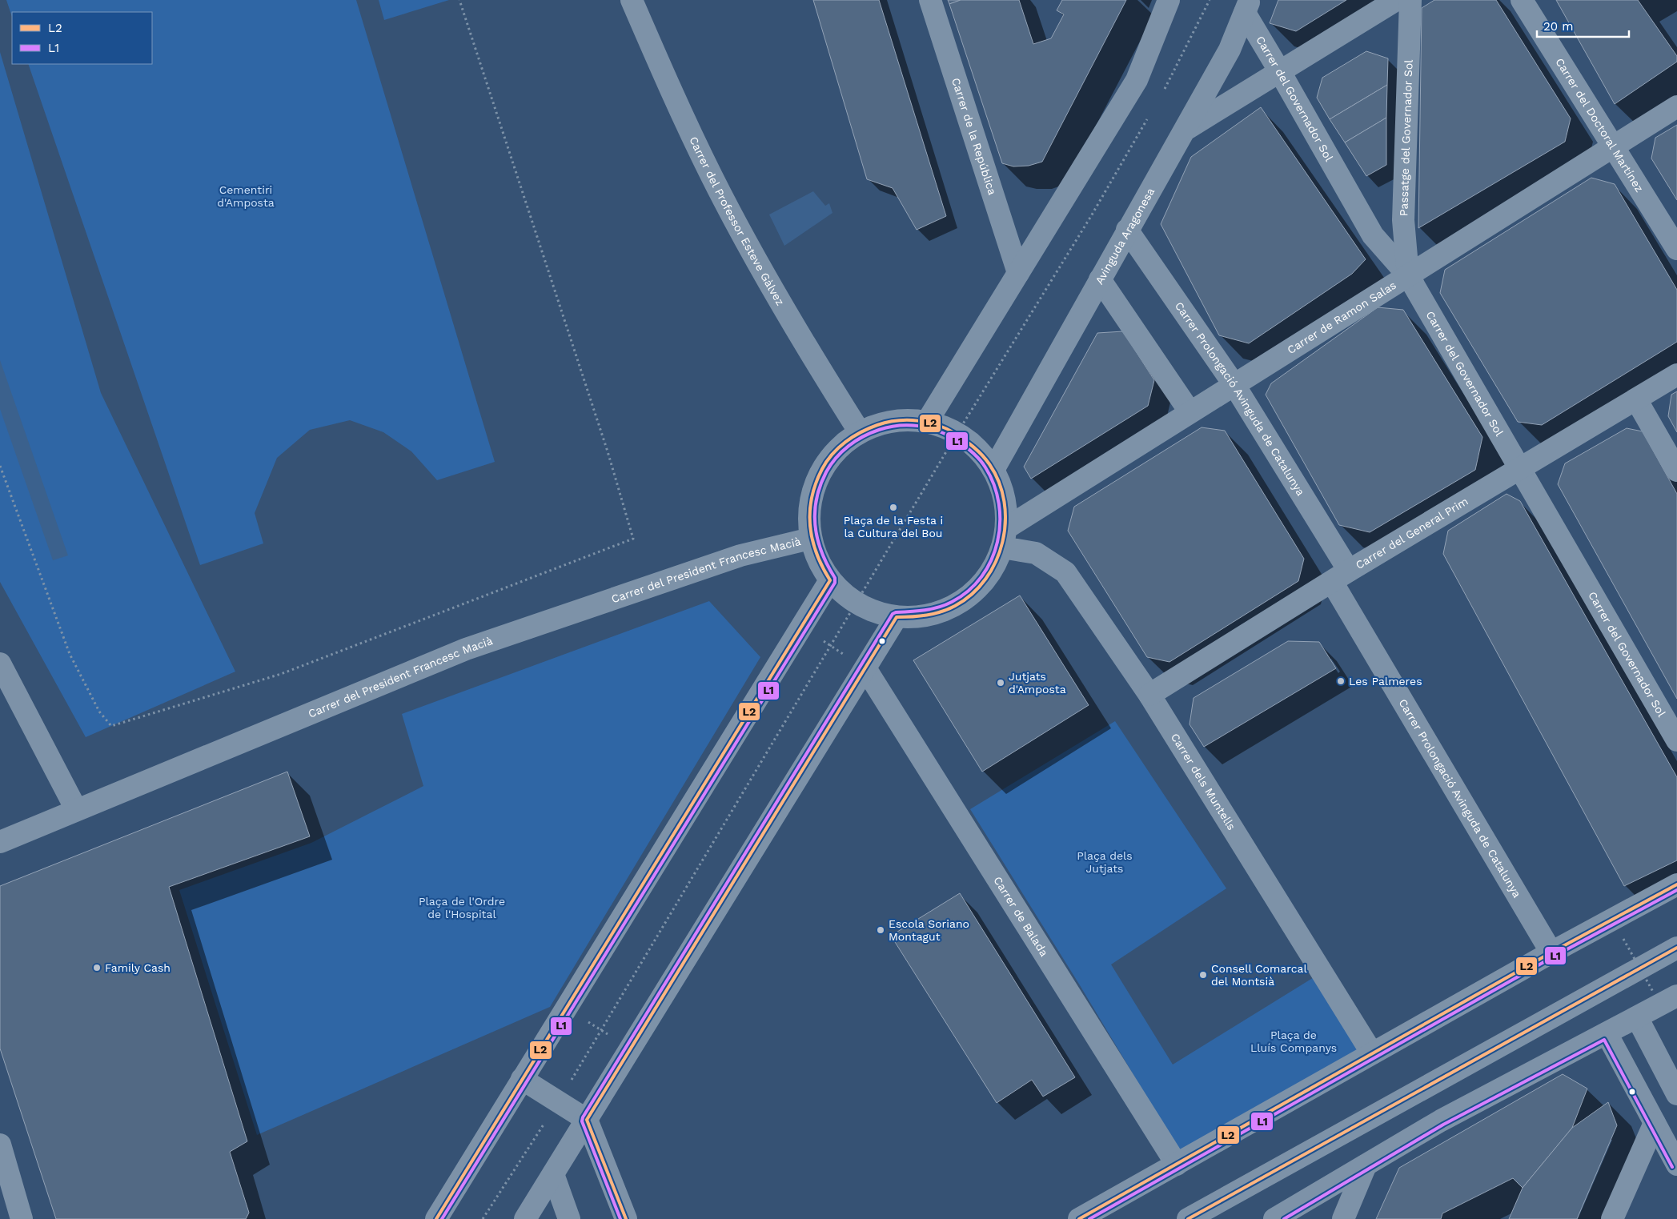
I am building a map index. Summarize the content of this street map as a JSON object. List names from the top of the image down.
{
  "streets": {
    "street": [
      "Carrer del Governador Sol",
      "Carrer del Doctoral Martínez",
      "Carrer de la República",
      "Passatge del Governador Sol",
      "Carrer del Professor Esteve Gàlvez",
      "Avinguda Aragonesa",
      "Carrer de Ramon Salas",
      "Carrer Prolongació Avinguda de Catalunya",
      "Carrer del General Prim",
      "Carrer del President Francesc Macià",
      "Carrer dels Muntells",
      "Carrer de Balada"
    ]
  },
  "crossings": [
    ["Carrer del Governador Sol", "Passatge del Governador Sol"],
    ["Carrer del Governador Sol", "Avinguda Aragonesa"],
    ["Carrer del Governador Sol", "Carrer de Ramon Salas"],
    ["Carrer del Governador Sol", "Carrer del General Prim"],
    ["Carrer del Doctoral Martínez", "Carrer de Ramon Salas"],
    ["Passatge del Governador Sol", "Carrer de Ramon Salas"],
    ["Avinguda Aragonesa", "Carrer Prolongació Avinguda de Catalunya"],
    ["Carrer de Ramon Salas", "Carrer Prolongació Avinguda de Catalunya"],
    ["Carrer de Ramon Salas", "Carrer dels Muntells"],
    ["Carrer Prolongació Avinguda de Catalunya", "Carrer del General Prim"],
    ["Carrer del General Prim", "Carrer dels Muntells"]
  ],
  "parks": [
    "Cementiri d'Amposta",
    "Plaça dels Jutjats",
    "Plaça de l'Ordre de l'Hospital",
    "Plaça de Lluís Companys"
  ],
  "places": [
    "Plaça de la Festa i la Cultura del Bou",
    "Les Palmeres",
    "Jutjats d'Amposta",
    "Escola Soriano Montagut",
    "Family Cash",
    "Consell Comarcal del Montsià"
  ],
  "lines": ["transit line L2", "transit line L1"],
  "legend": ["L2", "L1"],
  "scale_bar": "20 m"
}
